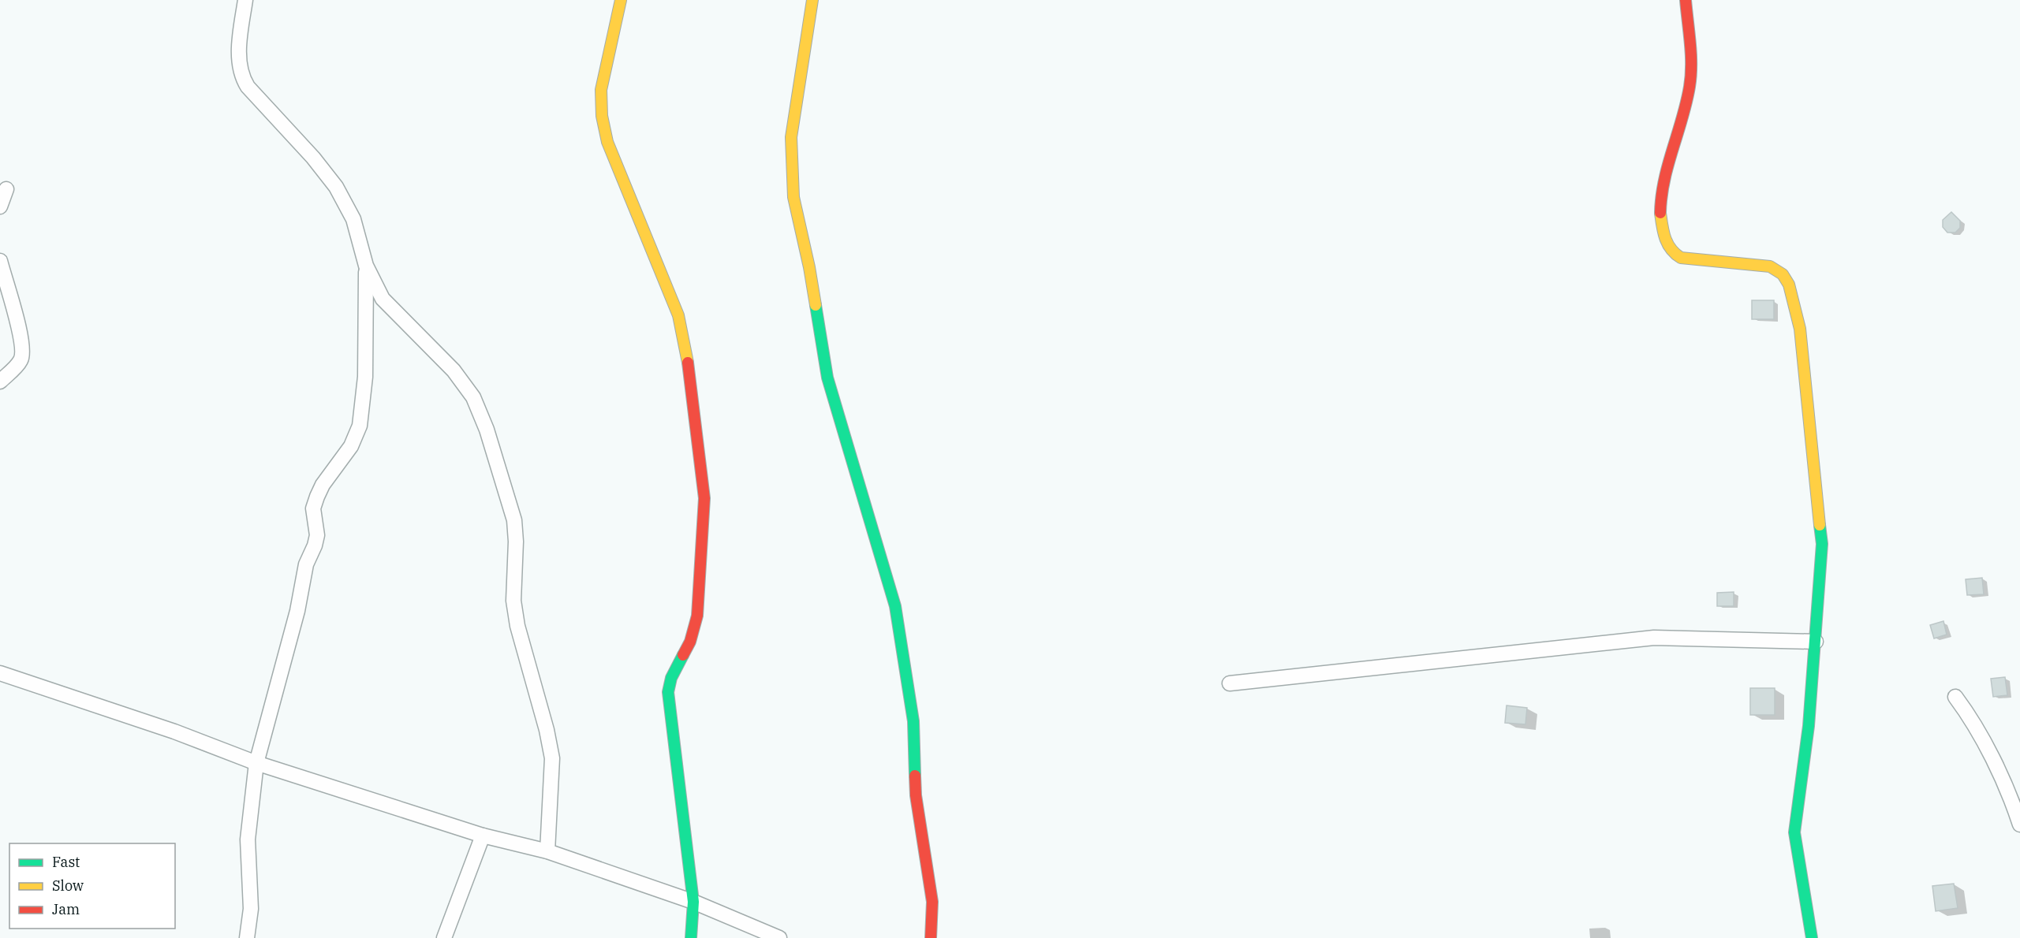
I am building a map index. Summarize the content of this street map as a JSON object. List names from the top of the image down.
{
  "legend": ["Fast", "Slow", "Jam"]
}
